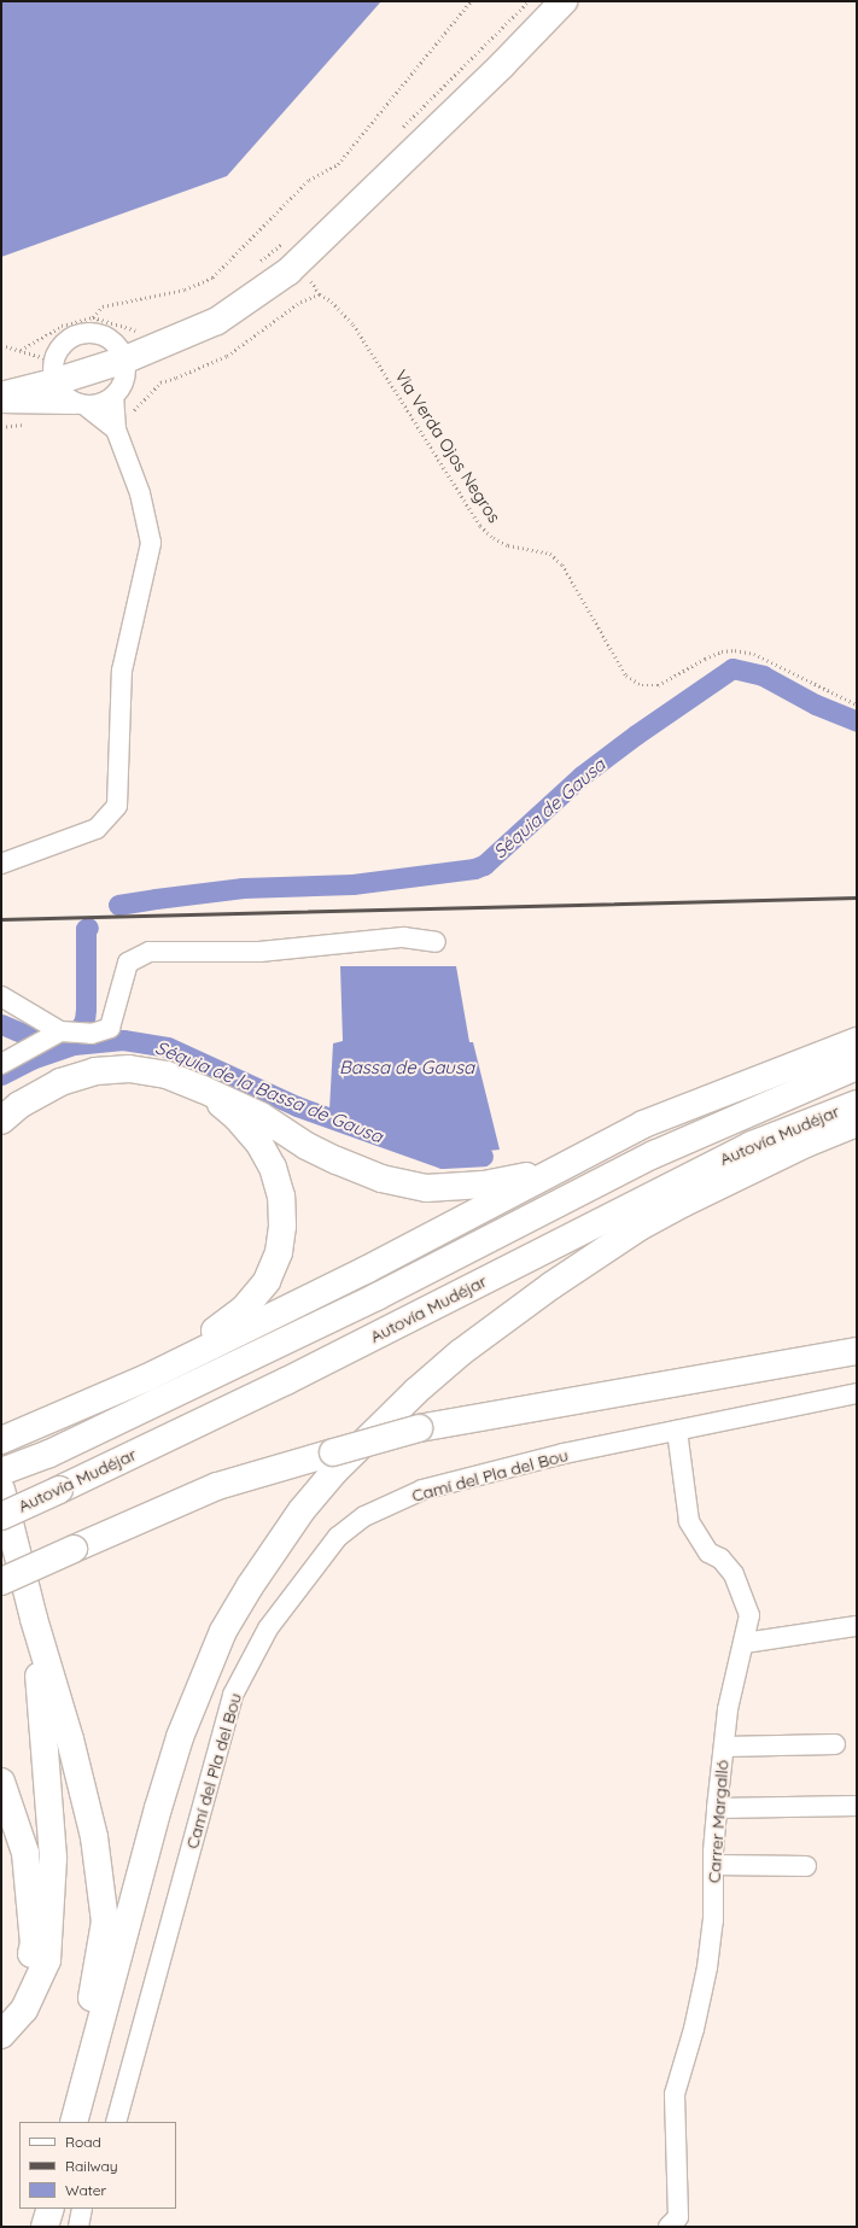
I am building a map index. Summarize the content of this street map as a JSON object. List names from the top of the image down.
{
  "streets": {
    "main road": ["Autovía Mudéjar"],
    "street": ["Camí del Pla del Bou", "Carrer Margalló"],
    "path": ["Via Verda Ojos Negros"]
  },
  "crossings": [
    ["Camí del Pla del Bou", "Carrer Margalló"]
  ],
  "water": ["Séquia de Gausa", "Bassa de Gausa", "Séquia de la Bassa de Gausa"],
  "legend": ["Road", "Railway", "Water"]
}
